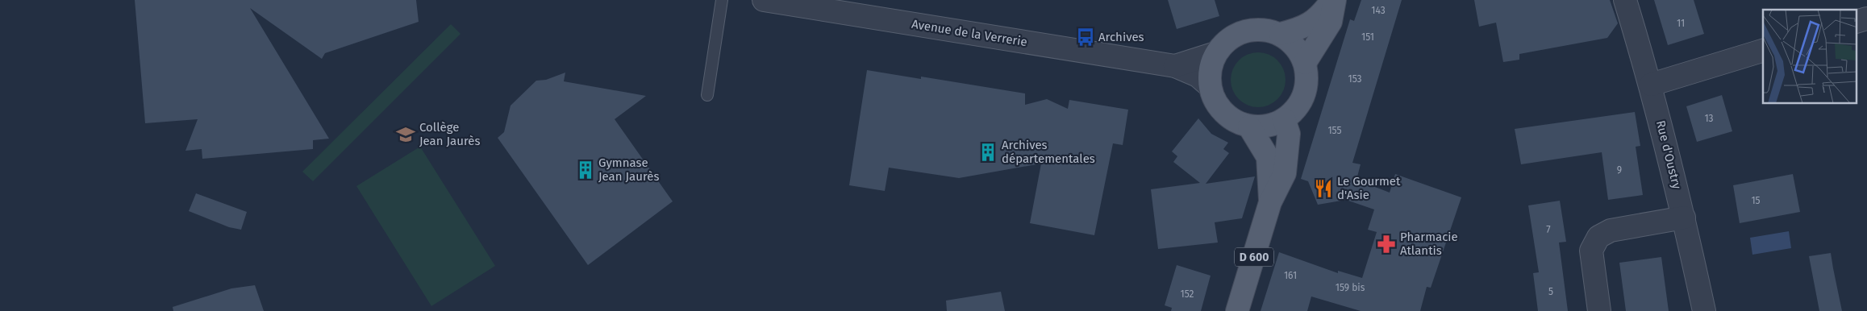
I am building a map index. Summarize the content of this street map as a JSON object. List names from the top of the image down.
{
  "streets": {
    "main road": ["D 600"],
    "street": ["Avenue de la Verrerie", "Rue d'Oustry"]
  },
  "crossings": [
    ["Avenue de la Verrerie", "D 600"]
  ],
  "places": {
    "bus stop": ["Archives"],
    "school or university": ["Collège Jean Jaurès"],
    "building": ["Archives départementales", "Gymnase Jean Jaurès"],
    "restaurant": ["Le Gourmet d'Asie"],
    "pharmacy": ["Pharmacie Atlantis"]
  },
  "house_numbers": [
    "143",
    "11",
    "151",
    "153",
    "13",
    "155",
    "9",
    "15",
    "7",
    "161",
    "159 bis",
    "5",
    "152"
  ]
}
